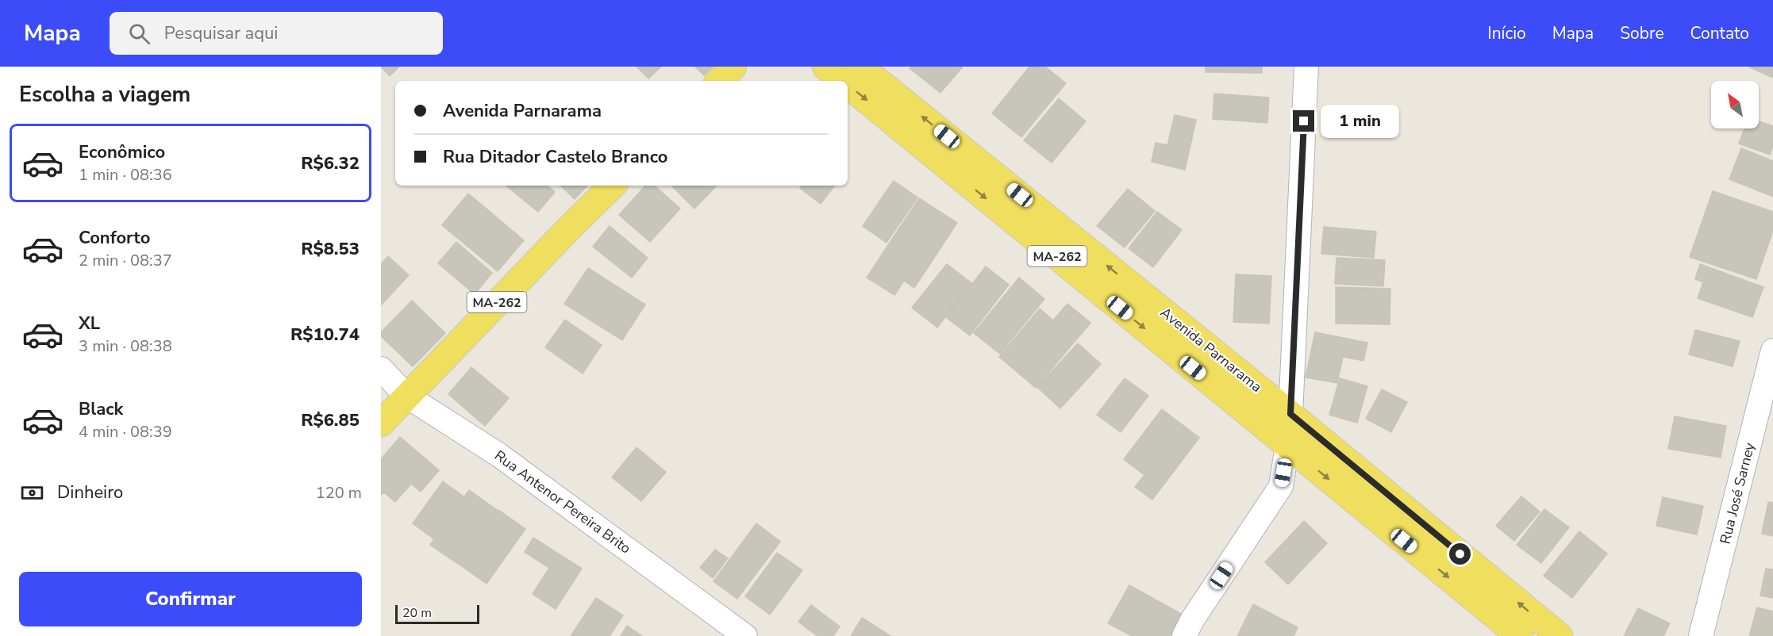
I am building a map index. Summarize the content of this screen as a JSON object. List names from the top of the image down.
{
  "streets": {
    "main road": ["MA-262", "Avenida Parnarama"],
    "street": ["Rua José Sarney", "Rua Antenor Pereira Brito"]
  },
  "crossings": [
    ["MA-262", "Rua Antenor Pereira Brito"]
  ],
  "scale_bar": "20 m",
  "north": "top left",
  "page": {
    "header": "Mapa",
    "search": "Pesquisar aqui",
    "nav": [
      "Início",
      "Mapa",
      "Sobre",
      "Contato"
    ],
    "heading": "Escolha a viagem",
    "banner": ["Avenida Parnarama", "Rua Ditador Castelo Branco"],
    "bubble": "1 min",
    "list": [
      {
        "name": "Econômico",
        "note": "1 min · 08:36",
        "value": "R$6.32"
      },
      {
        "name": "Conforto",
        "note": "2 min · 08:37",
        "value": "R$8.53"
      },
      {
        "name": "XL",
        "note": "3 min · 08:38",
        "value": "R$10.74"
      },
      {
        "name": "Black",
        "note": "4 min · 08:39",
        "value": "R$6.85"
      }
    ],
    "pay": ["Dinheiro", "120 m"],
    "buttons": "Confirmar",
    "scale": "20 m"
  }
}
